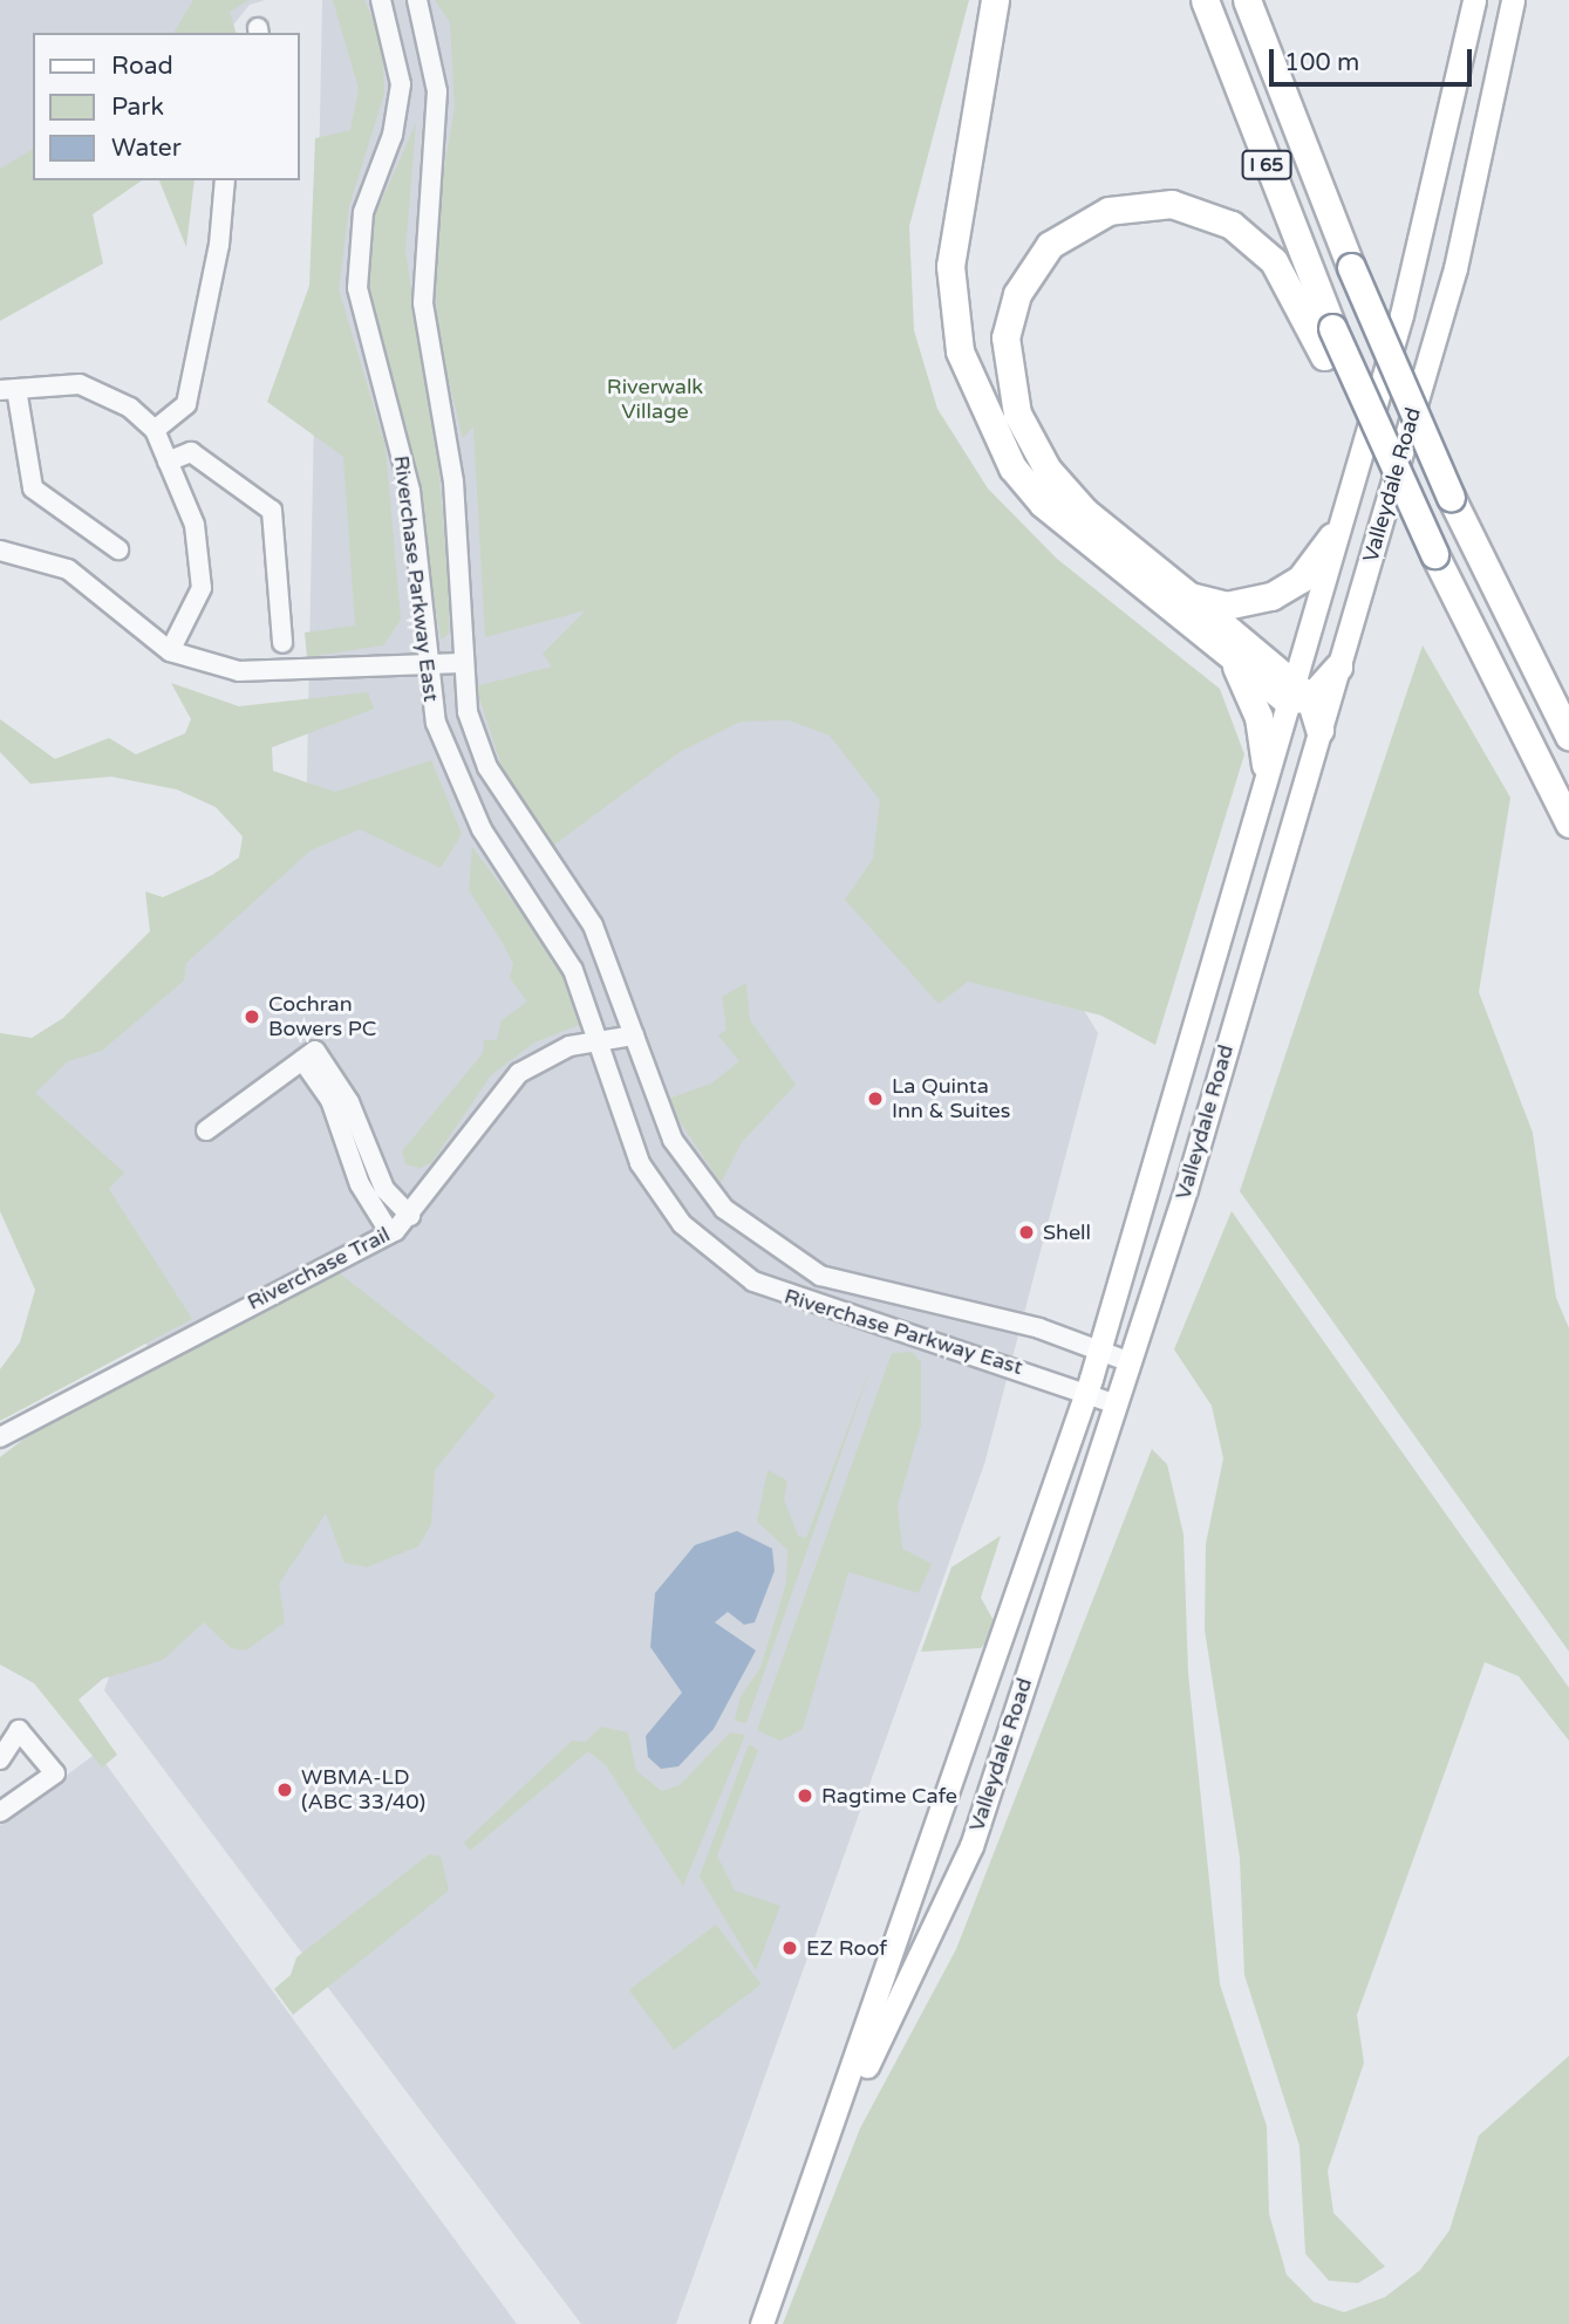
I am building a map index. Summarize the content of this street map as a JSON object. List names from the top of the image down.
{
  "streets": {
    "highway": ["I 65"],
    "main road": ["Valleydale Road"],
    "street": ["Riverchase Parkway East", "Riverchase Trail"]
  },
  "crossings": [
    ["Valleydale Road", "Riverchase Parkway East"],
    ["Riverchase Parkway East", "Riverchase Trail"]
  ],
  "parks": ["Riverwalk Village"],
  "places": [
    "Cochran Bowers PC",
    "La Quinta Inn & Suites",
    "Shell",
    "WBMA-LD (ABC 33/40)",
    "Ragtime Cafe",
    "EZ Roof"
  ],
  "legend": ["Road", "Park", "Water"],
  "scale_bar": "100 m"
}
